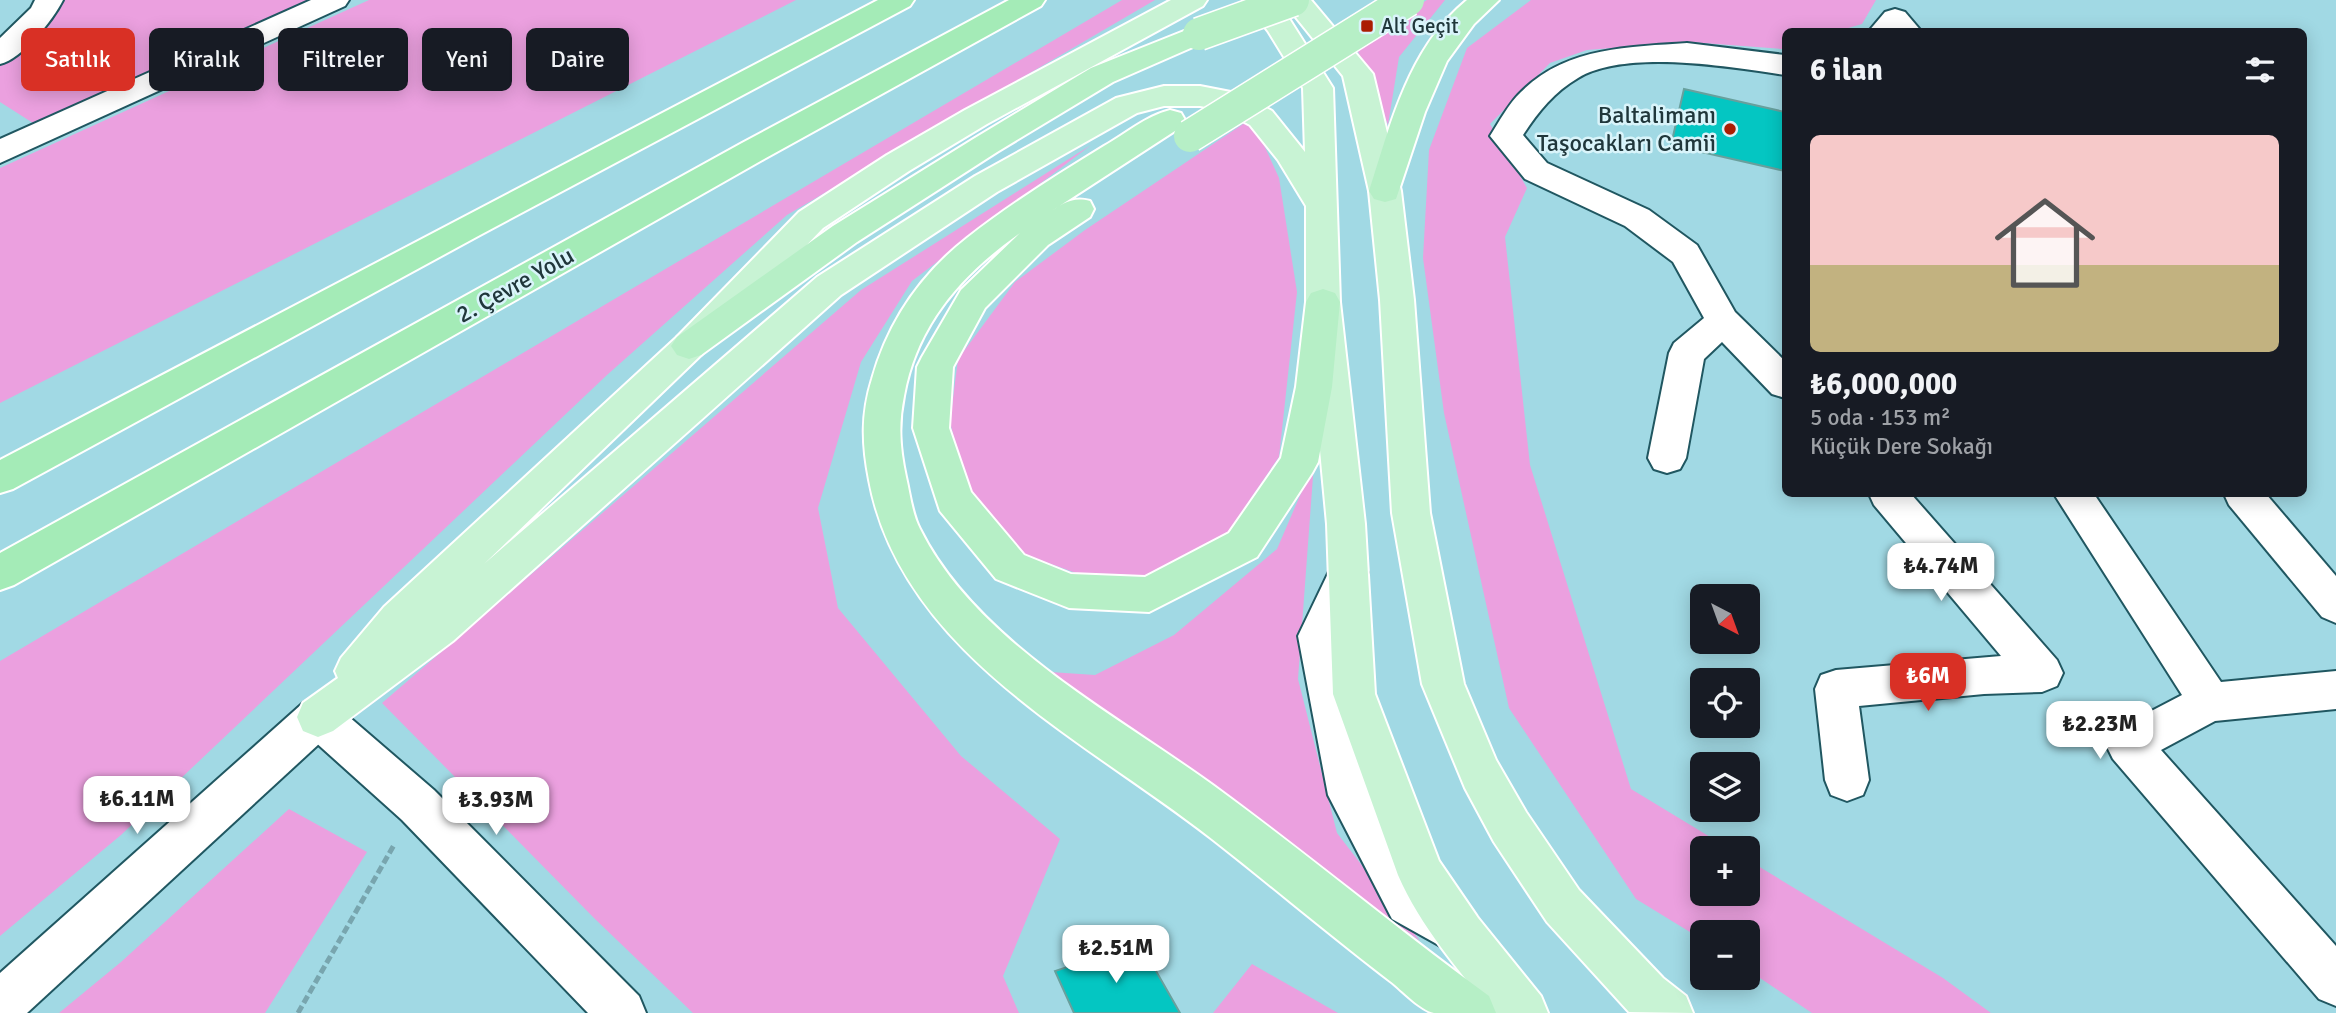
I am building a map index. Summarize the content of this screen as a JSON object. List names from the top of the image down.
{
  "streets": {
    "highway": ["2. Çevre Yolu"]
  },
  "places": {
    "transit": ["Alt Geçit"],
    "other": ["Baltalimanı Taşocakları Camii"]
  },
  "north": "bottom right",
  "page": {
    "chip": [
      "Satılık",
      "Kiralık",
      "Filtreler",
      "Yeni",
      "Daire"
    ],
    "heading": "6 ilan",
    "list": [
      {
        "name": "₺6,000,000",
        "note": "5 oda · 153 m² · Küçük Dere Sokağı"
      }
    ],
    "price": [
      "₺4.74M",
      "₺6M",
      "₺2.23M",
      "₺6.11M",
      "₺3.93M",
      "₺2.51M"
    ],
    "map_buttons": ["+", "−"]
  }
}
